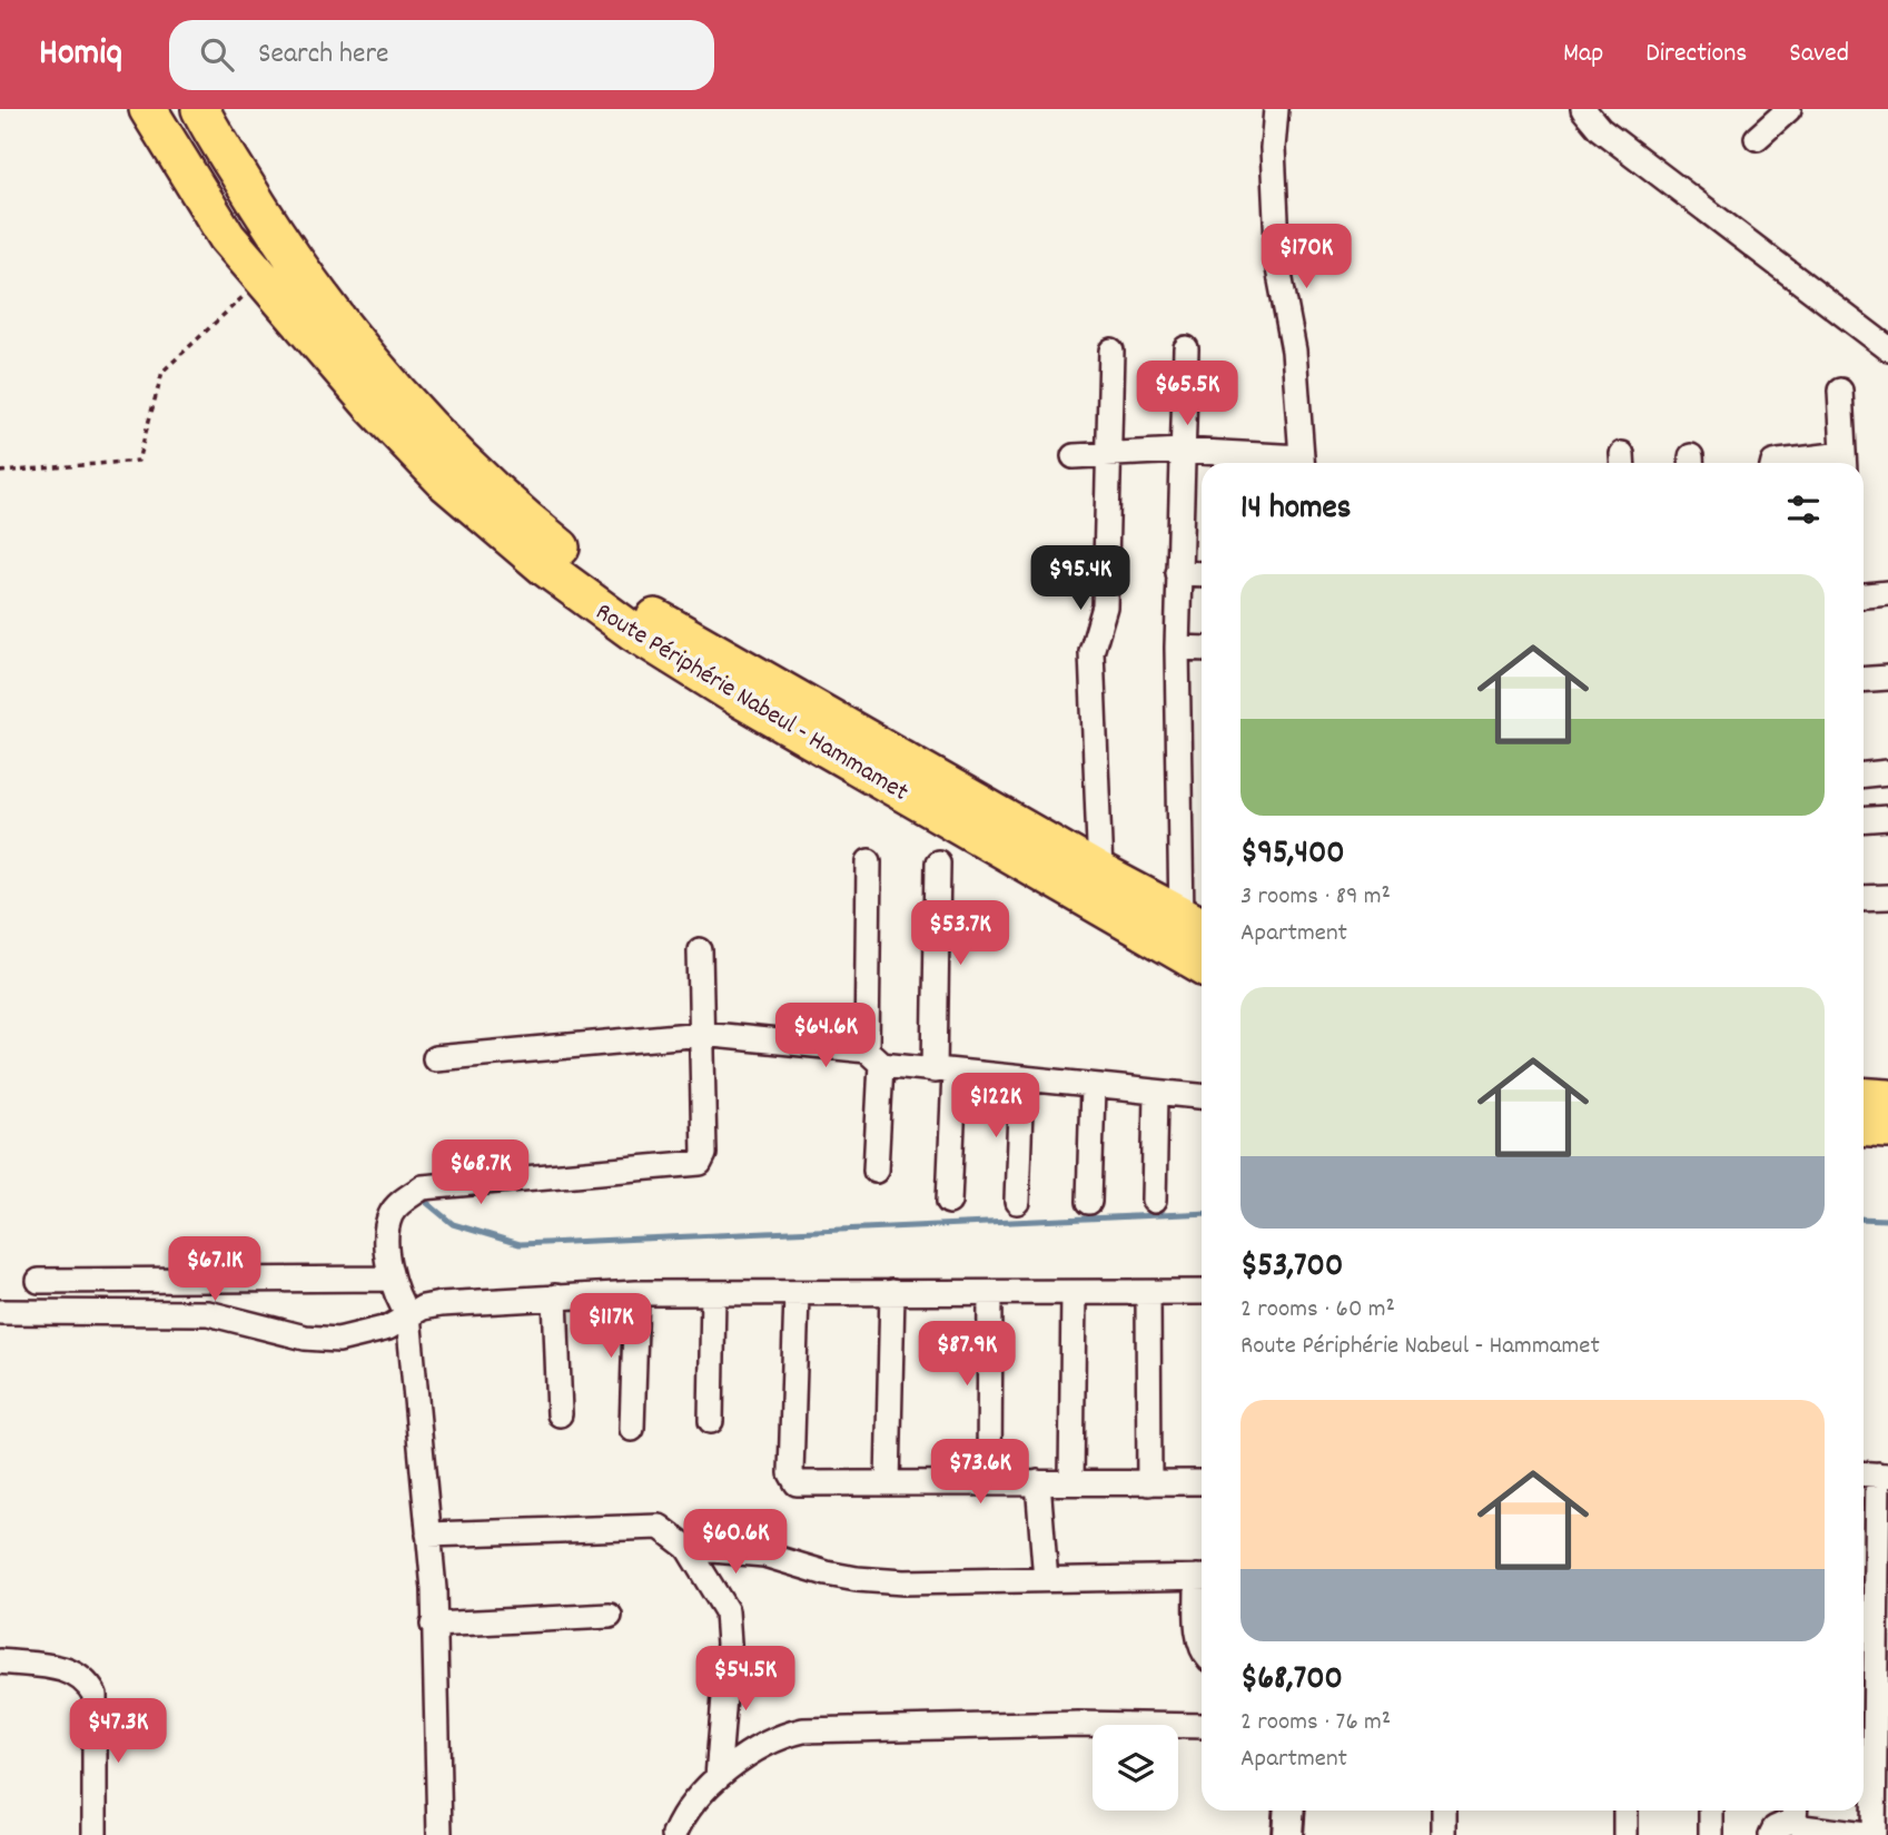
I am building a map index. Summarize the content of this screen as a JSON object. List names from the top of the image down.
{
  "streets": {
    "highway": ["Route Périphérie Nabeul - Hammamet"]
  },
  "page": {
    "header": "Homiq",
    "search": "Search here",
    "nav": ["Map", "Directions", "Saved"],
    "price": [
      "$170K",
      "$65.5K",
      "$95.4K",
      "$53.7K",
      "$64.6K",
      "$122K",
      "$68.7K",
      "$67.1K",
      "$117K",
      "$87.9K",
      "$73.6K",
      "$60.6K",
      "$54.5K",
      "$47.3K"
    ],
    "heading": "14 homes",
    "list": [
      {
        "name": "$95,400",
        "note": "3 rooms · 89 m² · Apartment"
      },
      {
        "name": "$53,700",
        "note": "2 rooms · 60 m² · Route Périphérie Nabeul - Hammamet"
      },
      {
        "name": "$68,700",
        "note": "2 rooms · 76 m² · Apartment"
      }
    ]
  }
}
